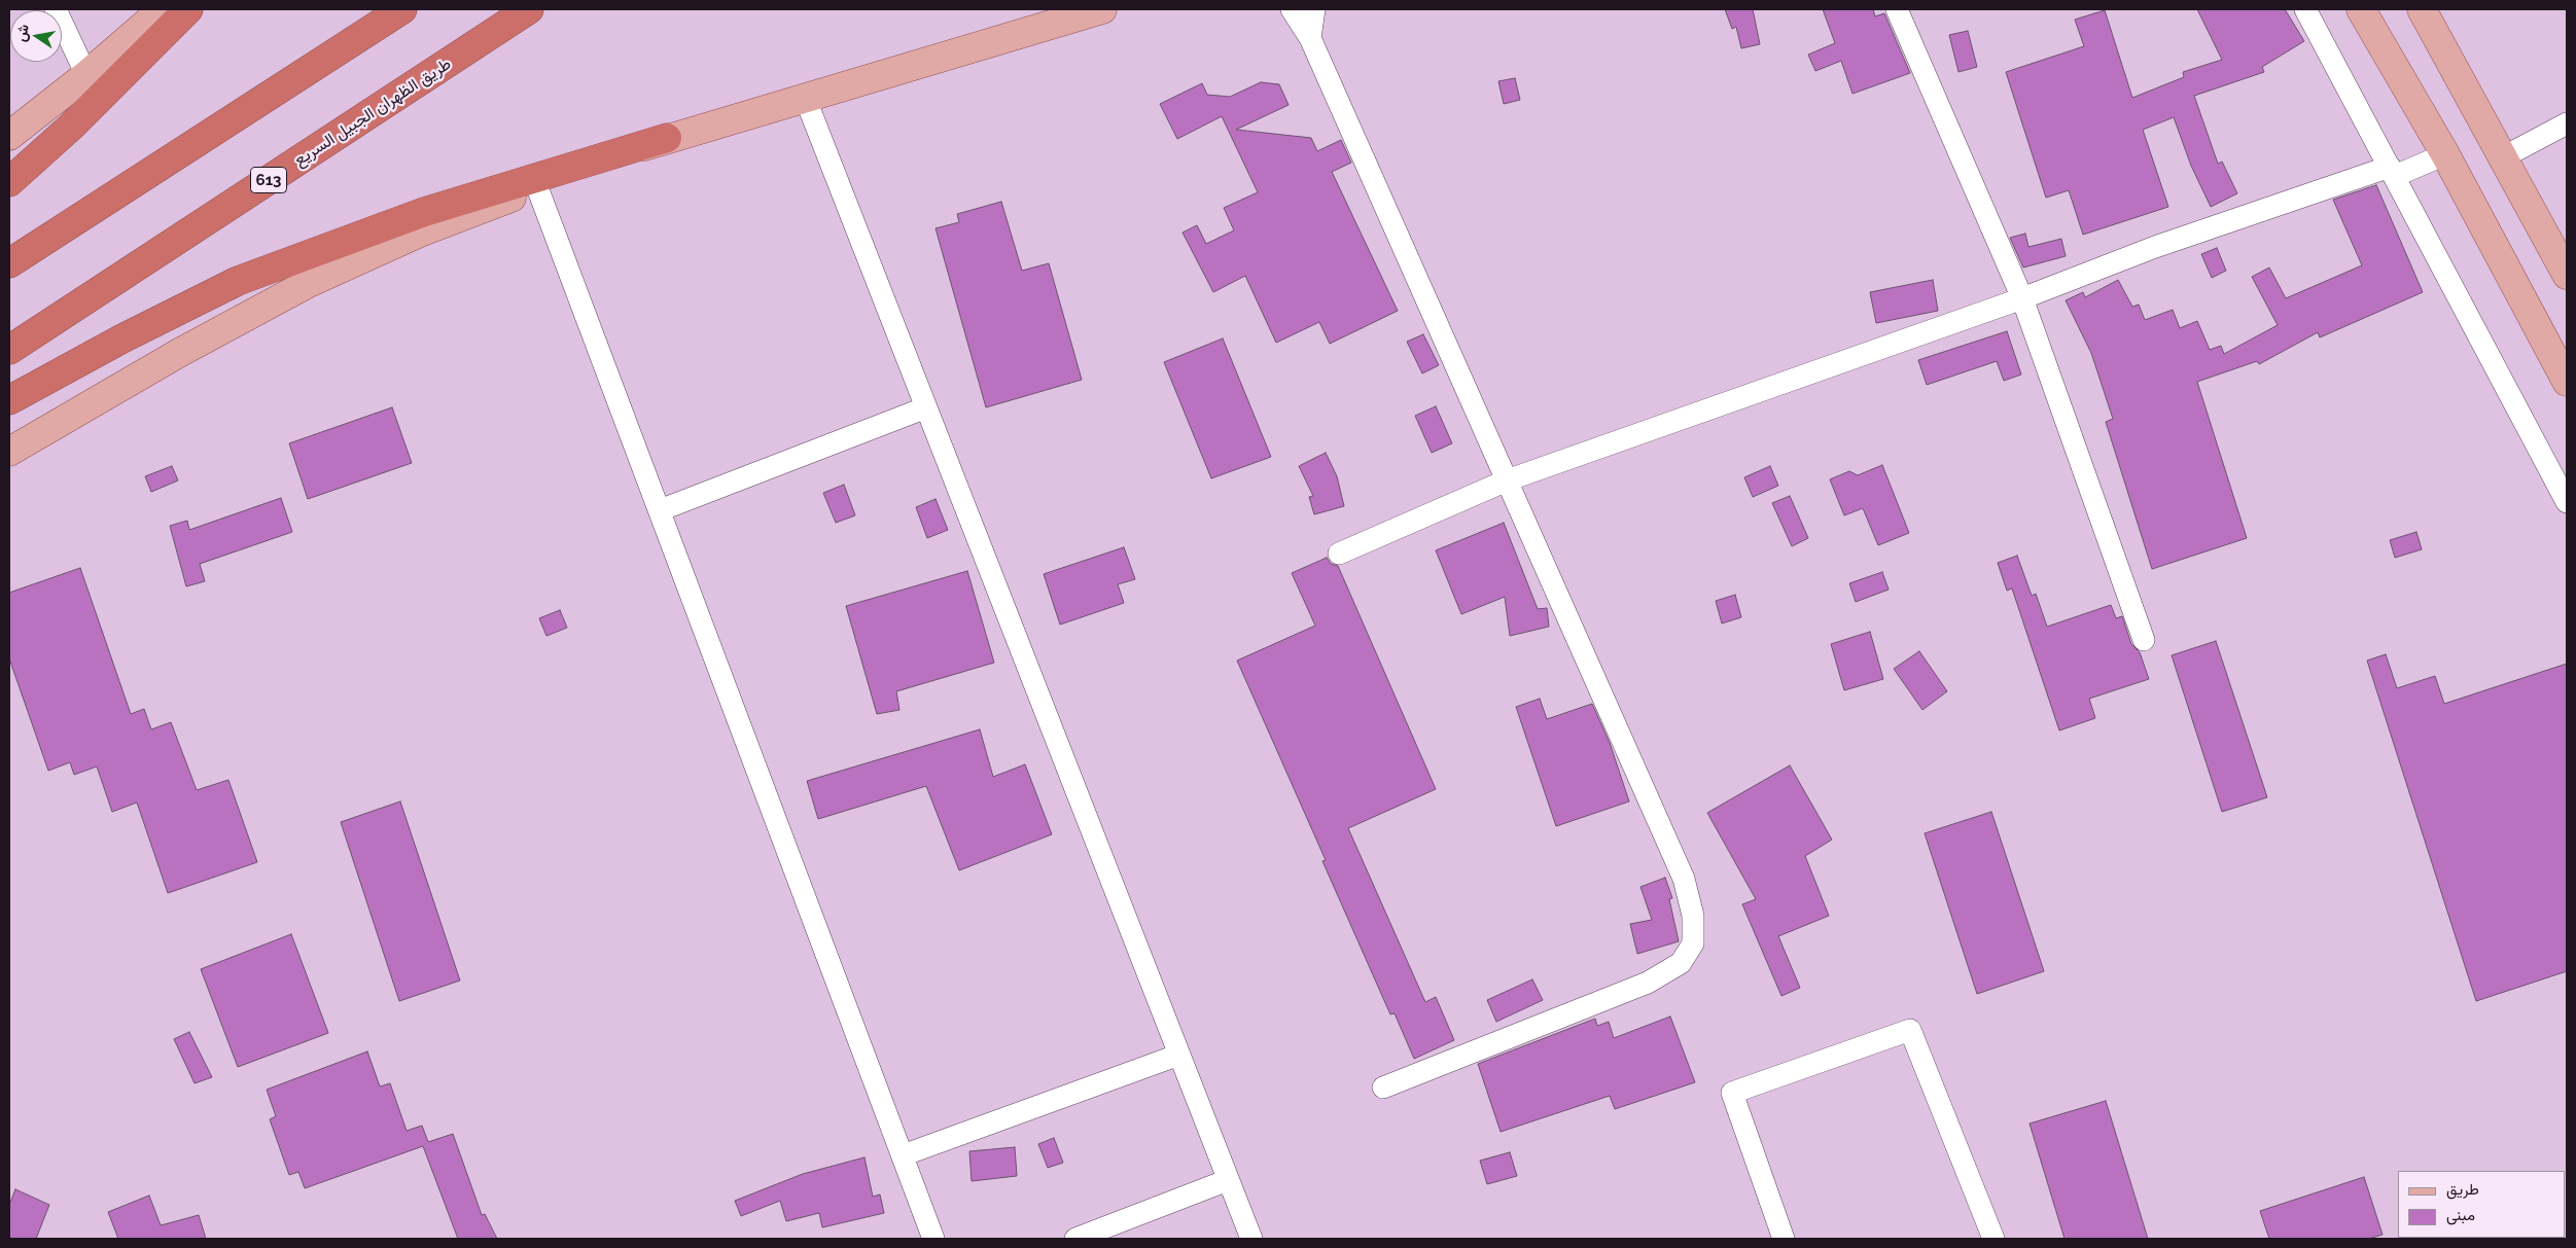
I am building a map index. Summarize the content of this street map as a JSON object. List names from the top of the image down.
{
  "streets": {
    "highway": ["طريق الظهران الجبيل السريع", "613"]
  },
  "legend": ["طريق", "مبنى"],
  "north": "left"
}
